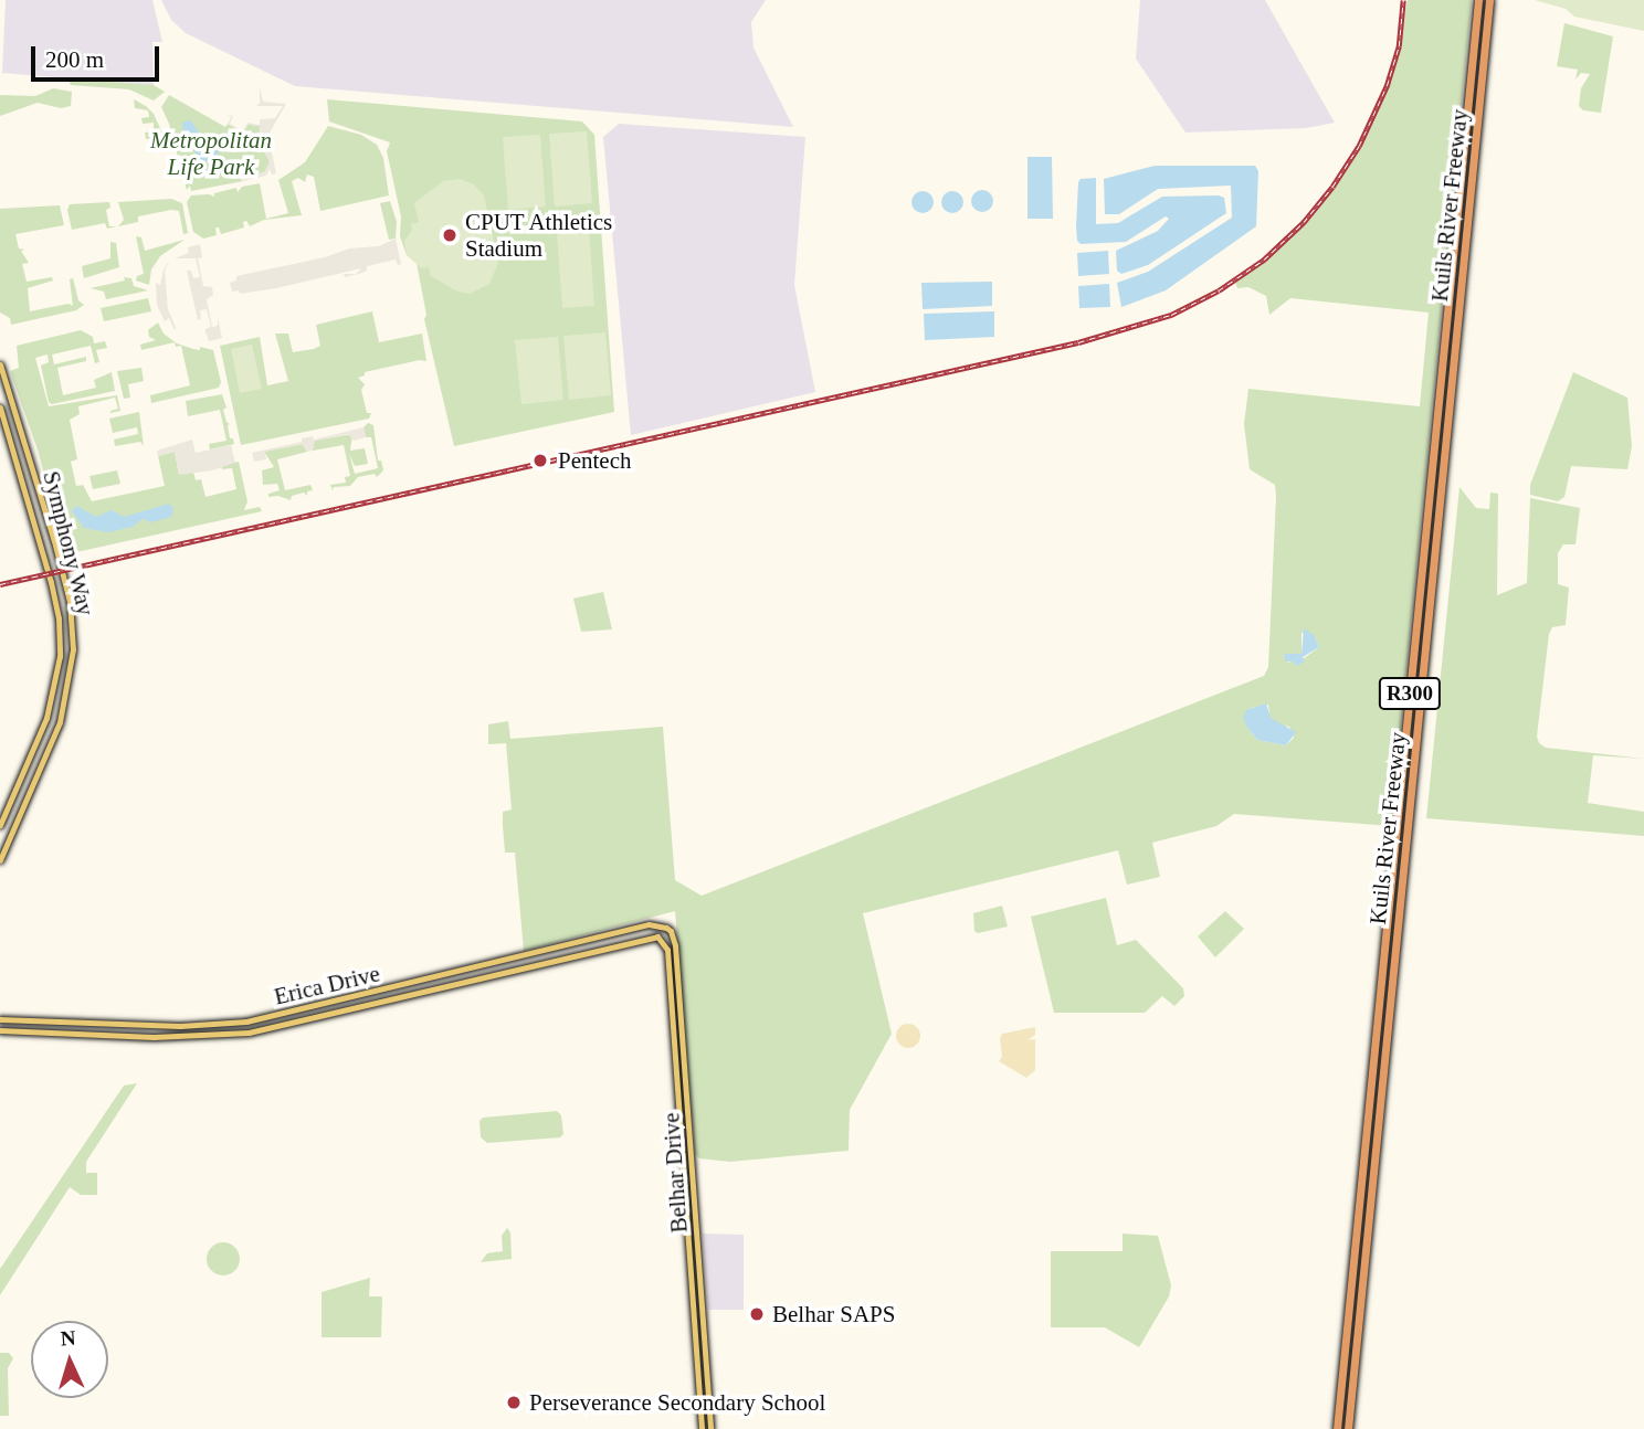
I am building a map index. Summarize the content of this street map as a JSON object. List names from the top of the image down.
{
  "streets": {
    "highway": ["Kuils River Freeway", "R300"],
    "main road": ["Symphony Way", "Erica Drive", "Belhar Drive"]
  },
  "crossings": [
    ["Erica Drive", "Belhar Drive"]
  ],
  "parks": ["Metropolitan Life Park"],
  "places": [
    "CPUT Athletics Stadium",
    "Pentech",
    "Belhar SAPS",
    "Perseverance Secondary School"
  ],
  "scale_bar": "200 m",
  "north": "top"
}
